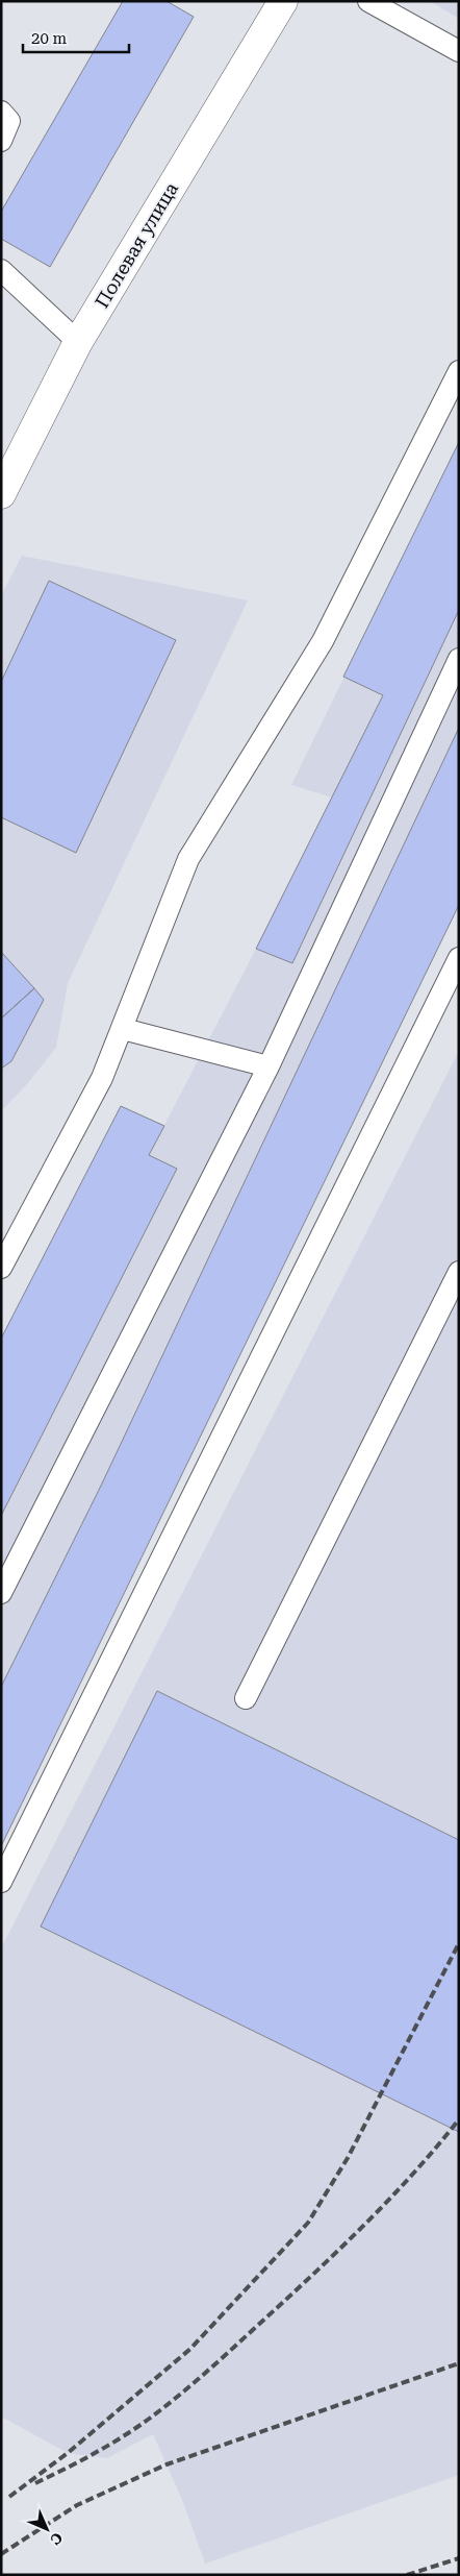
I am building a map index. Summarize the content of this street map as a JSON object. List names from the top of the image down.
{
  "streets": {
    "street": ["Полевая улица"]
  },
  "scale_bar": "20 m",
  "north": "bottom right"
}
